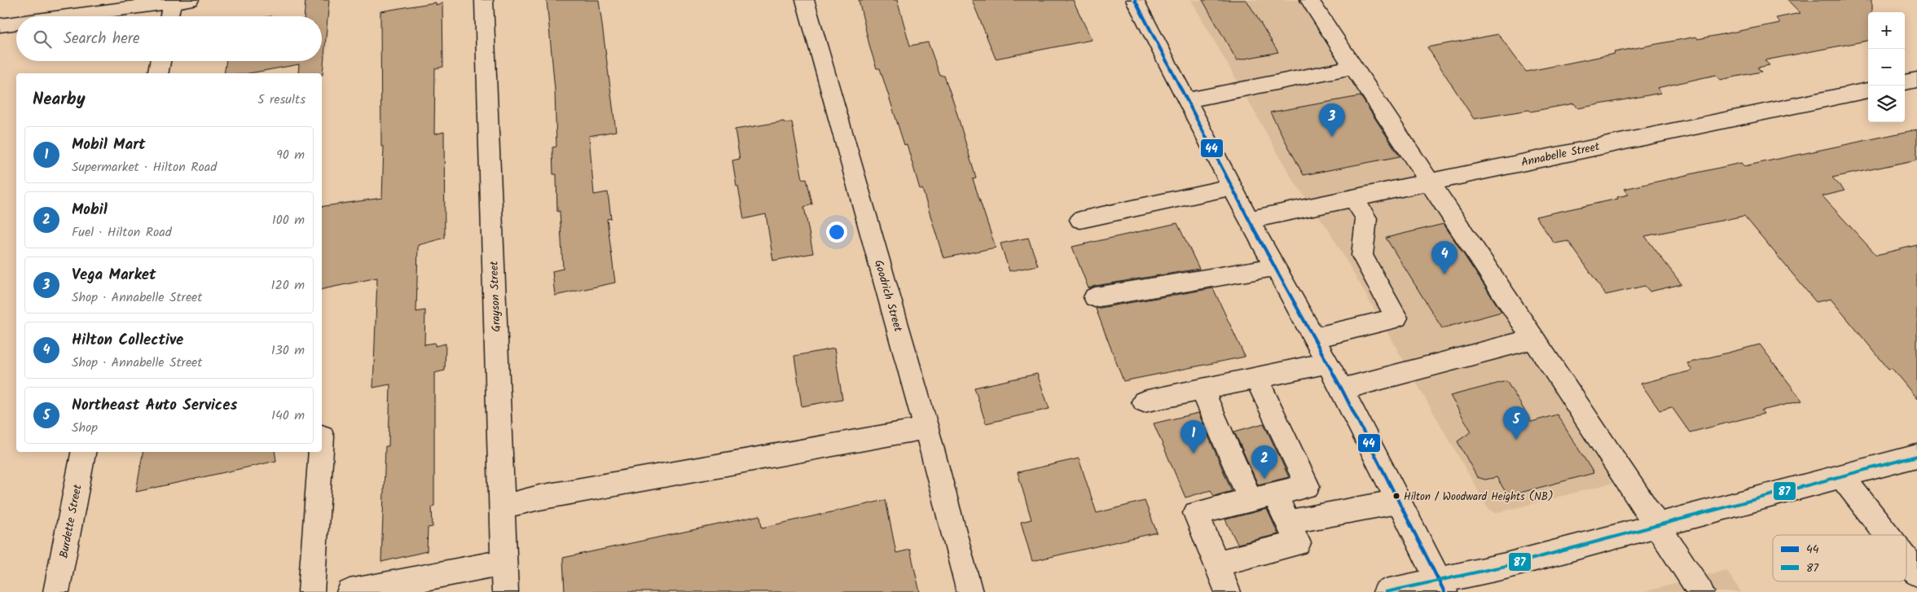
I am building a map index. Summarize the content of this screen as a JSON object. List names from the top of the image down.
{
  "streets": {
    "street": [
      "Annabelle Street",
      "Goodrich Street",
      "Grayson Street",
      "Burdette Street"
    ]
  },
  "places": ["Hilton / Woodward Heights (NB)"],
  "lines": ["transit line 44", "transit line 87"],
  "legend": ["44", "87"],
  "page": {
    "map_buttons": ["+", "−"],
    "search": "Search here",
    "heading": ["Nearby", "5 results"],
    "pins": [
      "3",
      "4",
      "5",
      "1",
      "2"
    ],
    "list": [
      {
        "mark": "1",
        "name": "Mobil Mart",
        "note": "Supermarket · Hilton Road",
        "value": "90 m"
      },
      {
        "mark": "2",
        "name": "Mobil",
        "note": "Fuel · Hilton Road",
        "value": "100 m"
      },
      {
        "mark": "3",
        "name": "Vega Market",
        "note": "Shop · Annabelle Street",
        "value": "120 m"
      },
      {
        "mark": "4",
        "name": "Hilton Collective",
        "note": "Shop · Annabelle Street",
        "value": "130 m"
      },
      {
        "mark": "5",
        "name": "Northeast Auto Services",
        "note": "Shop",
        "value": "140 m"
      }
    ]
  }
}
